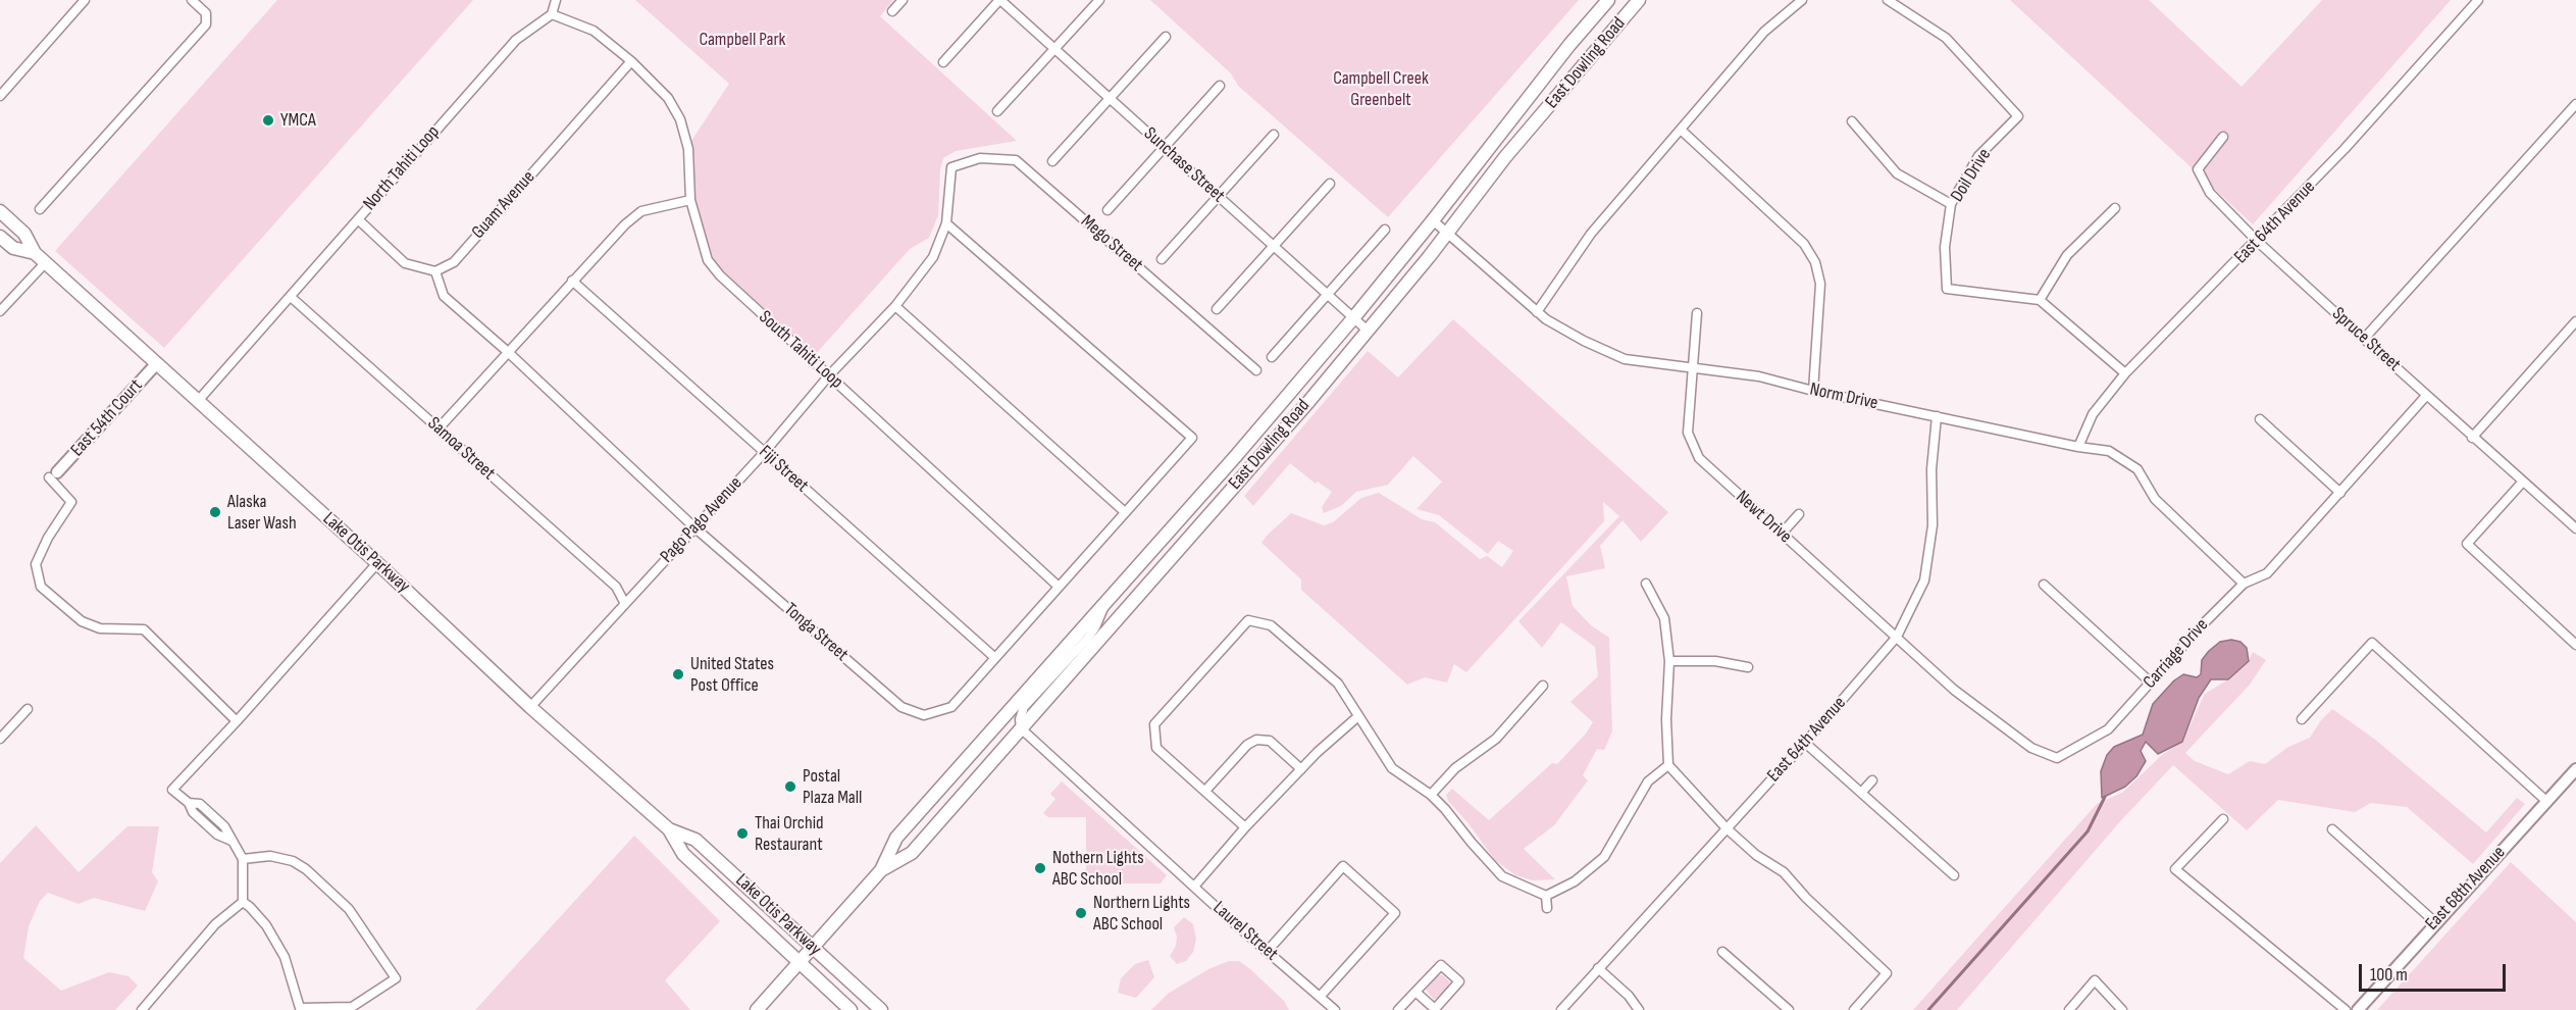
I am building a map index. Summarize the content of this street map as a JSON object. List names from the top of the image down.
{
  "streets": {
    "main road": ["East Dowling Road", "Lake Otis Parkway"],
    "street": [
      "Sunchase Street",
      "North Tahiti Loop",
      "Doil Drive",
      "Guam Avenue",
      "East 64th Avenue",
      "Mego Street",
      "Spruce Street",
      "South Tahiti Loop",
      "Norm Drive",
      "East 54th Court",
      "Samoa Street",
      "Fiji Street",
      "Newt Drive",
      "Pago Pago Avenue",
      "Tonga Street",
      "Carriage Drive",
      "East 68th Avenue",
      "Laurel Street"
    ]
  },
  "crossings": [
    ["East Dowling Road", "Sunchase Street"],
    ["East Dowling Road", "Norm Drive"],
    ["East Dowling Road", "Lake Otis Parkway"],
    ["East Dowling Road", "Laurel Street"],
    ["North Tahiti Loop", "Samoa Street"],
    ["North Tahiti Loop", "Lake Otis Parkway"],
    ["Guam Avenue", "South Tahiti Loop"],
    ["Guam Avenue", "Tonga Street"],
    ["East 64th Avenue", "Spruce Street"],
    ["East 64th Avenue", "Norm Drive"],
    ["East 64th Avenue", "Newt Drive"],
    ["East 64th Avenue", "Carriage Drive"],
    ["Mego Street", "Pago Pago Avenue"],
    ["Spruce Street", "Carriage Drive"],
    ["South Tahiti Loop", "Pago Pago Avenue"],
    ["South Tahiti Loop", "Tonga Street"],
    ["Norm Drive", "Newt Drive"],
    ["Norm Drive", "Carriage Drive"],
    ["East 54th Court", "Lake Otis Parkway"],
    ["Samoa Street", "Pago Pago Avenue"],
    ["Fiji Street", "Pago Pago Avenue"],
    ["Fiji Street", "Tonga Street"],
    ["Newt Drive", "Carriage Drive"],
    ["Pago Pago Avenue", "Lake Otis Parkway"],
    ["Pago Pago Avenue", "Tonga Street"]
  ],
  "parks": ["Campbell Park", "Campbell Creek Greenbelt"],
  "places": [
    "YMCA",
    "Alaska Laser Wash",
    "United States Post Office",
    "Postal Plaza Mall",
    "Thai Orchid Restaurant",
    "Nothern Lights ABC School",
    "Northern Lights ABC School"
  ],
  "scale_bar": "100 m"
}
